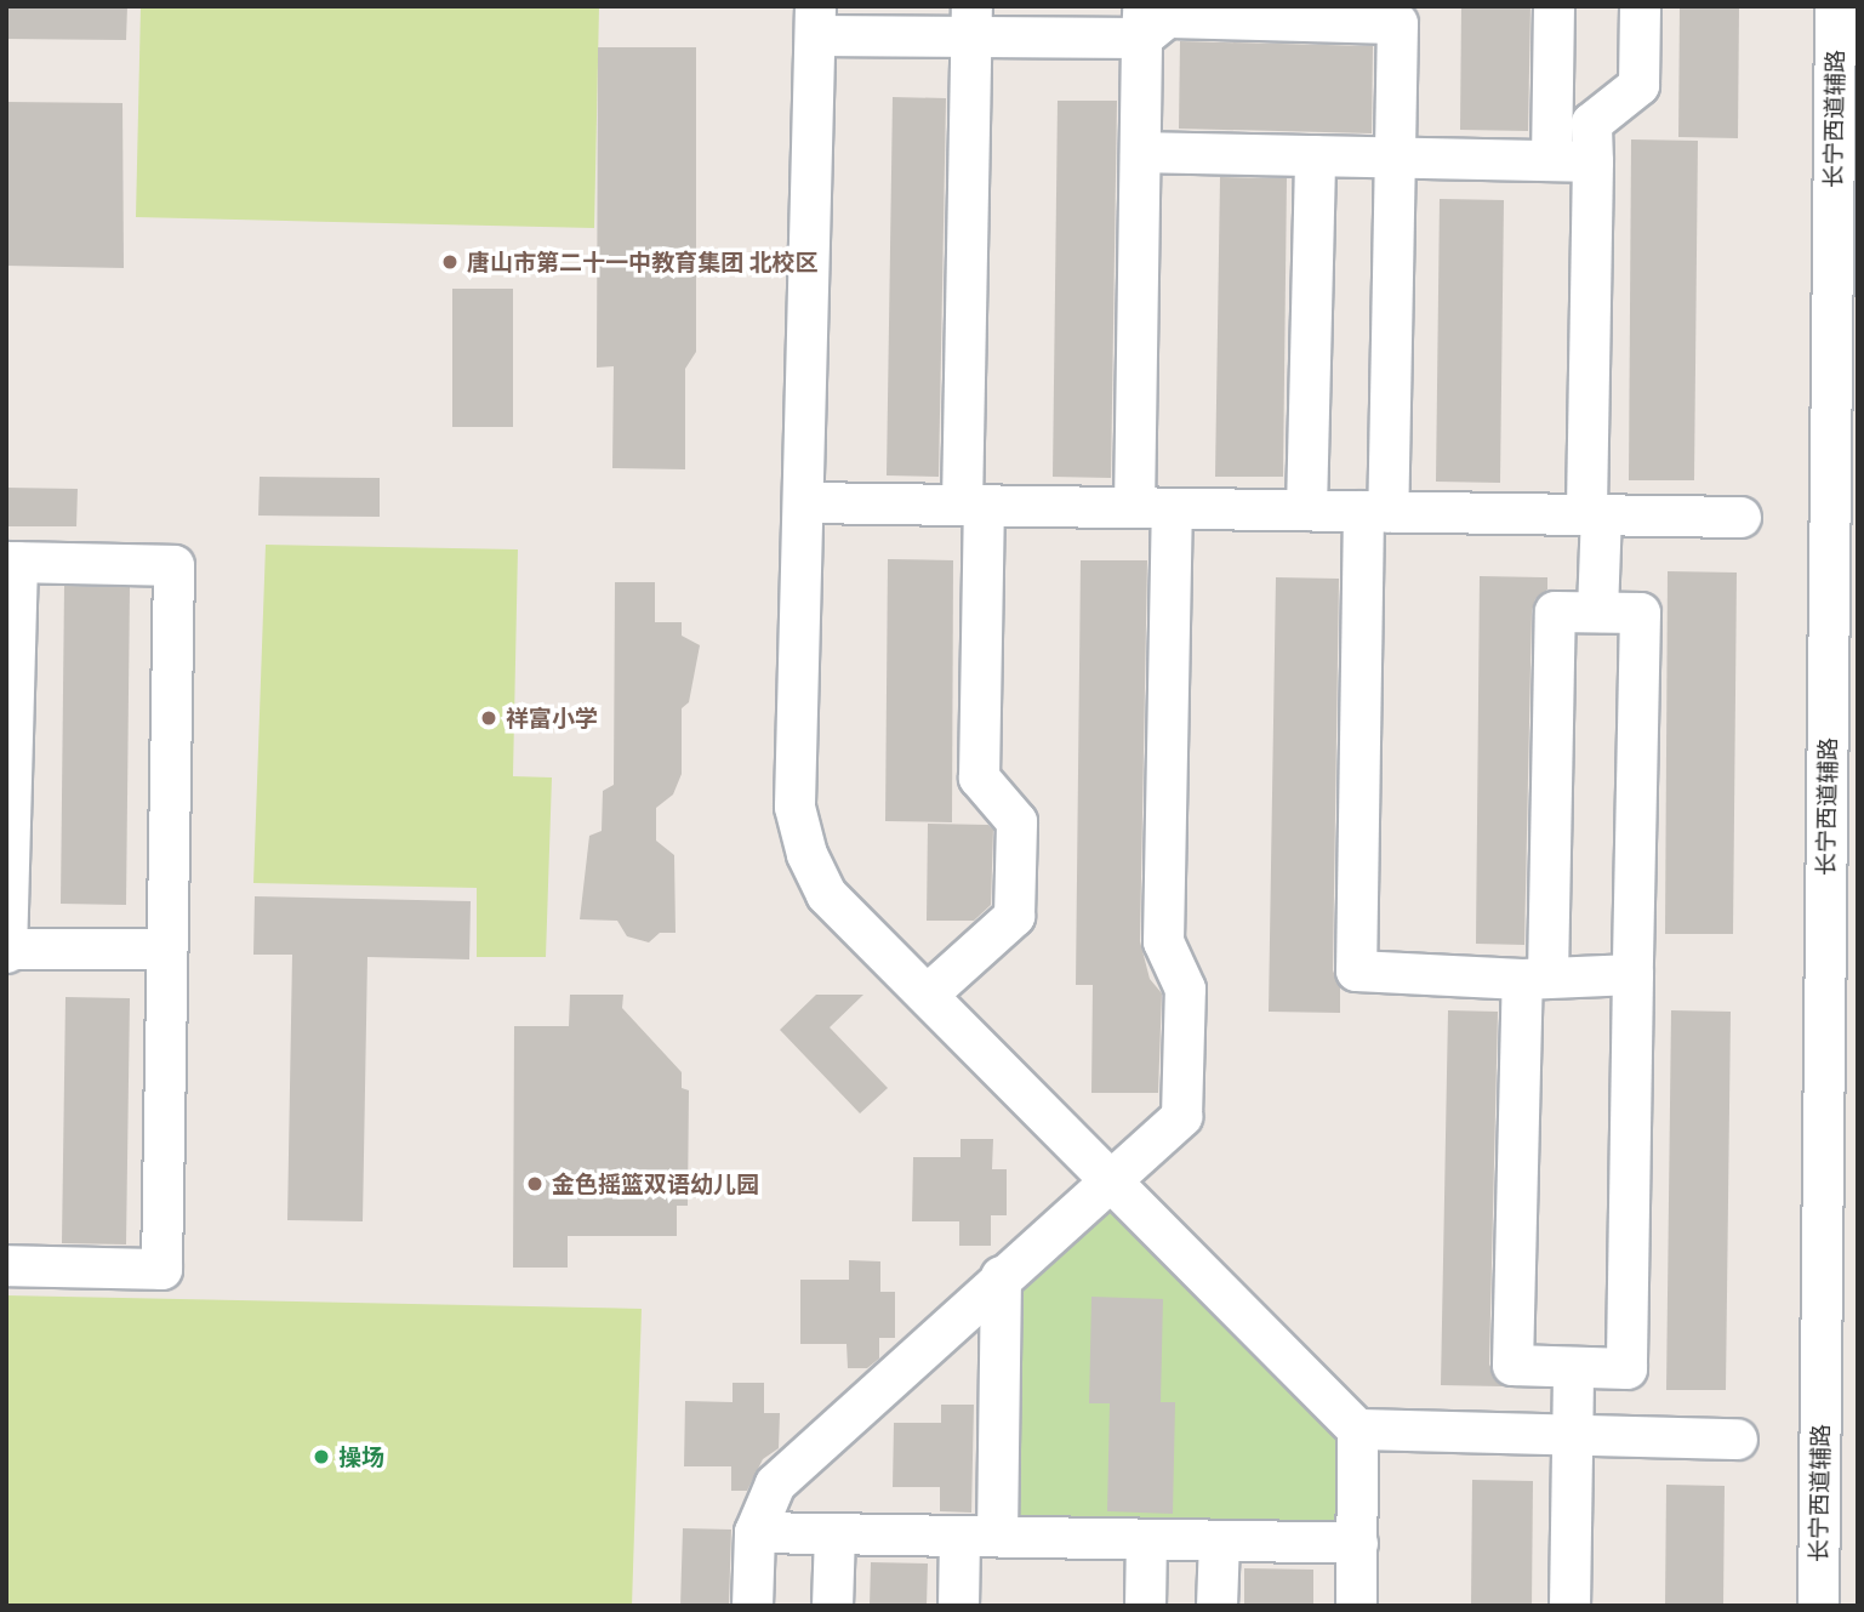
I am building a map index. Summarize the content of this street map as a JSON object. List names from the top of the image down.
{
  "streets": {
    "street": ["长宁西道辅路"]
  },
  "places": [
    "唐山市第二十一中教育集团 北校区",
    "祥富小学",
    "金色摇篮双语幼儿园",
    "操场"
  ]
}
